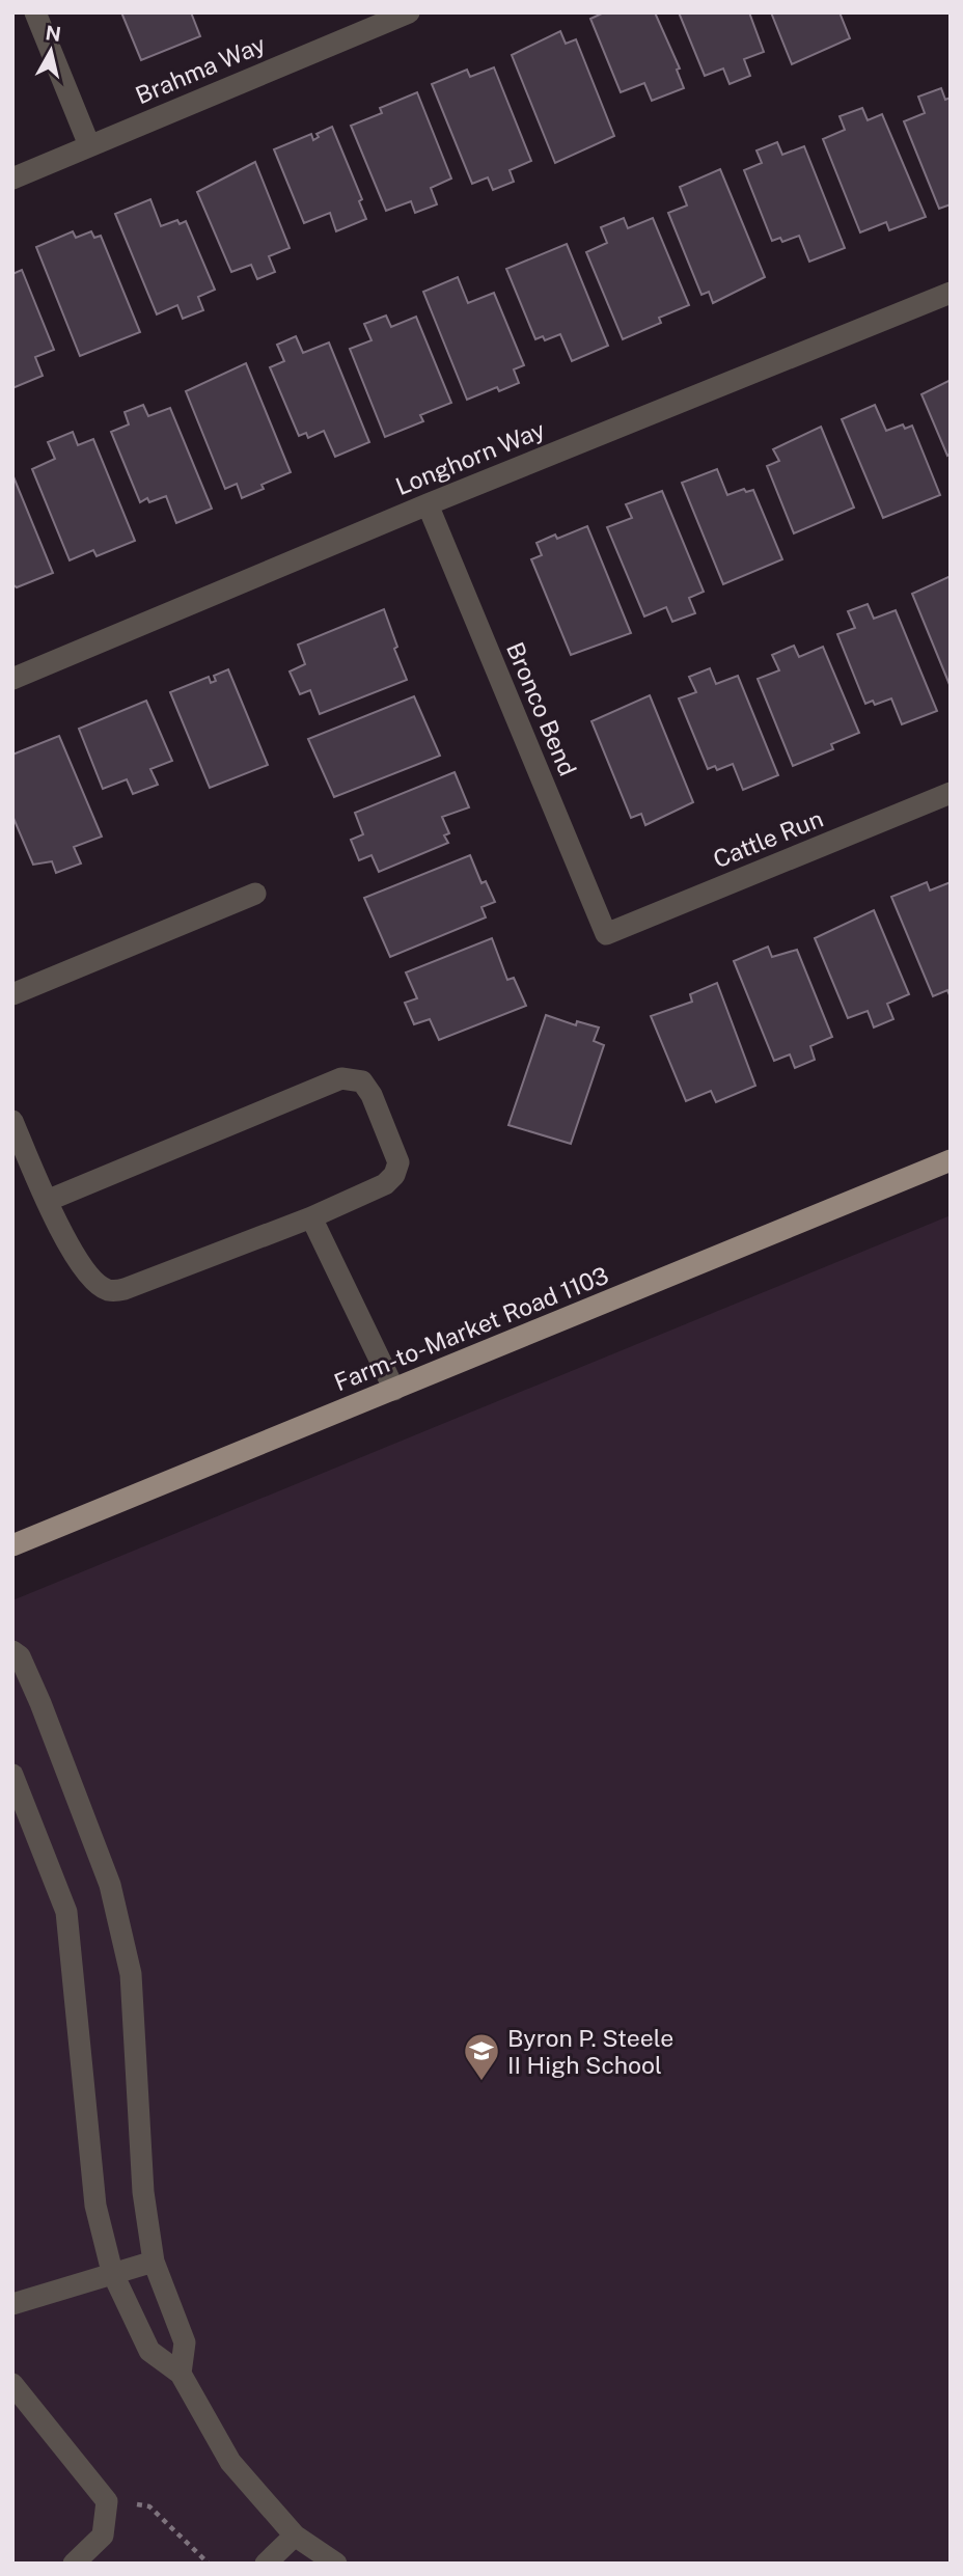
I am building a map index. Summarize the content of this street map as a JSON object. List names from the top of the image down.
{
  "streets": {
    "main road": ["Farm-to-Market Road 1103"],
    "street": [
      "Brahma Way",
      "Longhorn Way",
      "Bronco Bend",
      "Cattle Run"
    ]
  },
  "crossings": [
    ["Longhorn Way", "Bronco Bend"],
    ["Bronco Bend", "Cattle Run"]
  ],
  "places": {
    "school or university": ["Byron P. Steele II High School"]
  },
  "north": "top"
}
